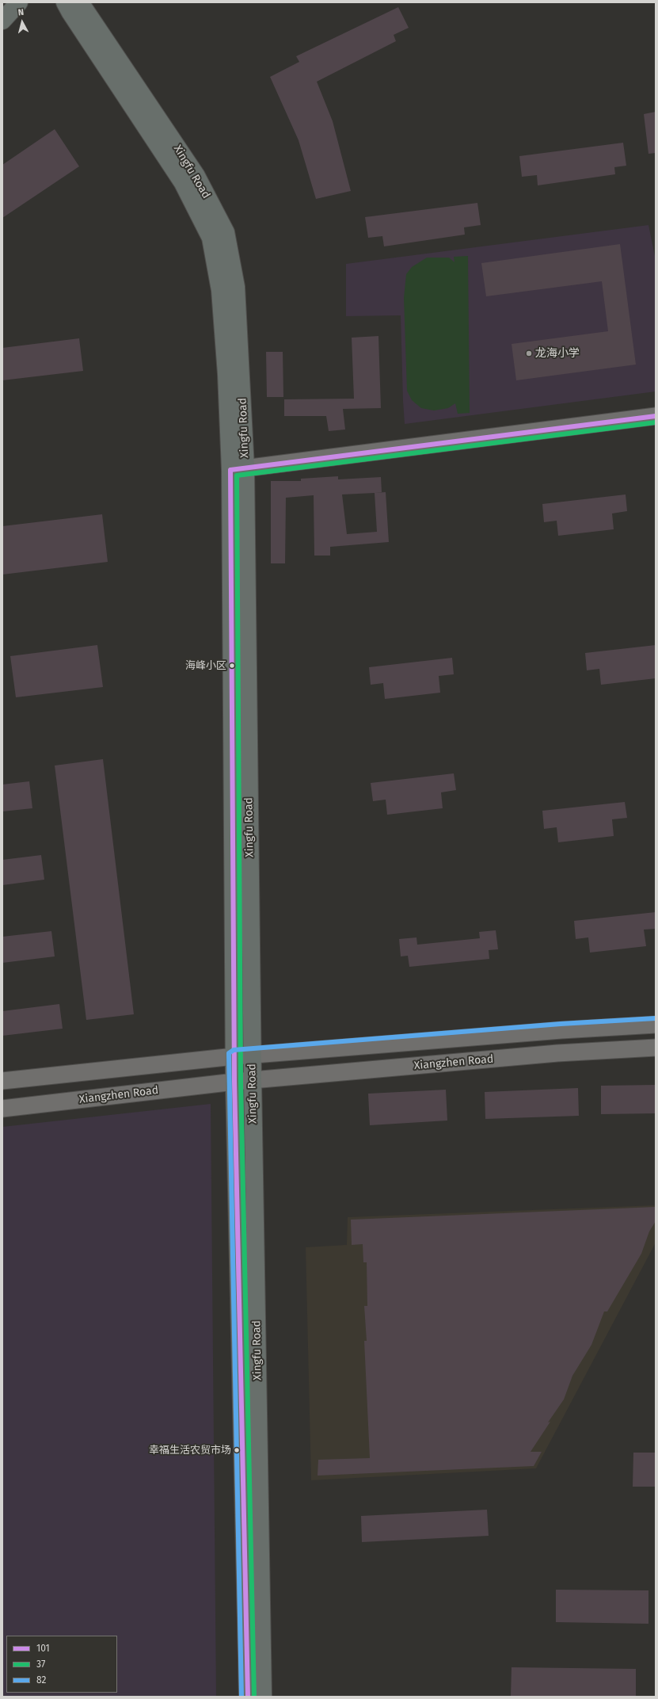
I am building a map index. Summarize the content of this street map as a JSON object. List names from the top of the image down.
{
  "streets": {
    "main road": ["Xingfu Road"],
    "street": ["Xiangzhen Road"]
  },
  "crossings": [
    ["Xingfu Road", "Xiangzhen Road"]
  ],
  "places": ["龙海小学", "海峰小区", "幸福生活农贸市场"],
  "lines": ["transit line 101", "transit line 37", "transit line 82"],
  "legend": ["101", "37", "82"],
  "north": "top"
}
